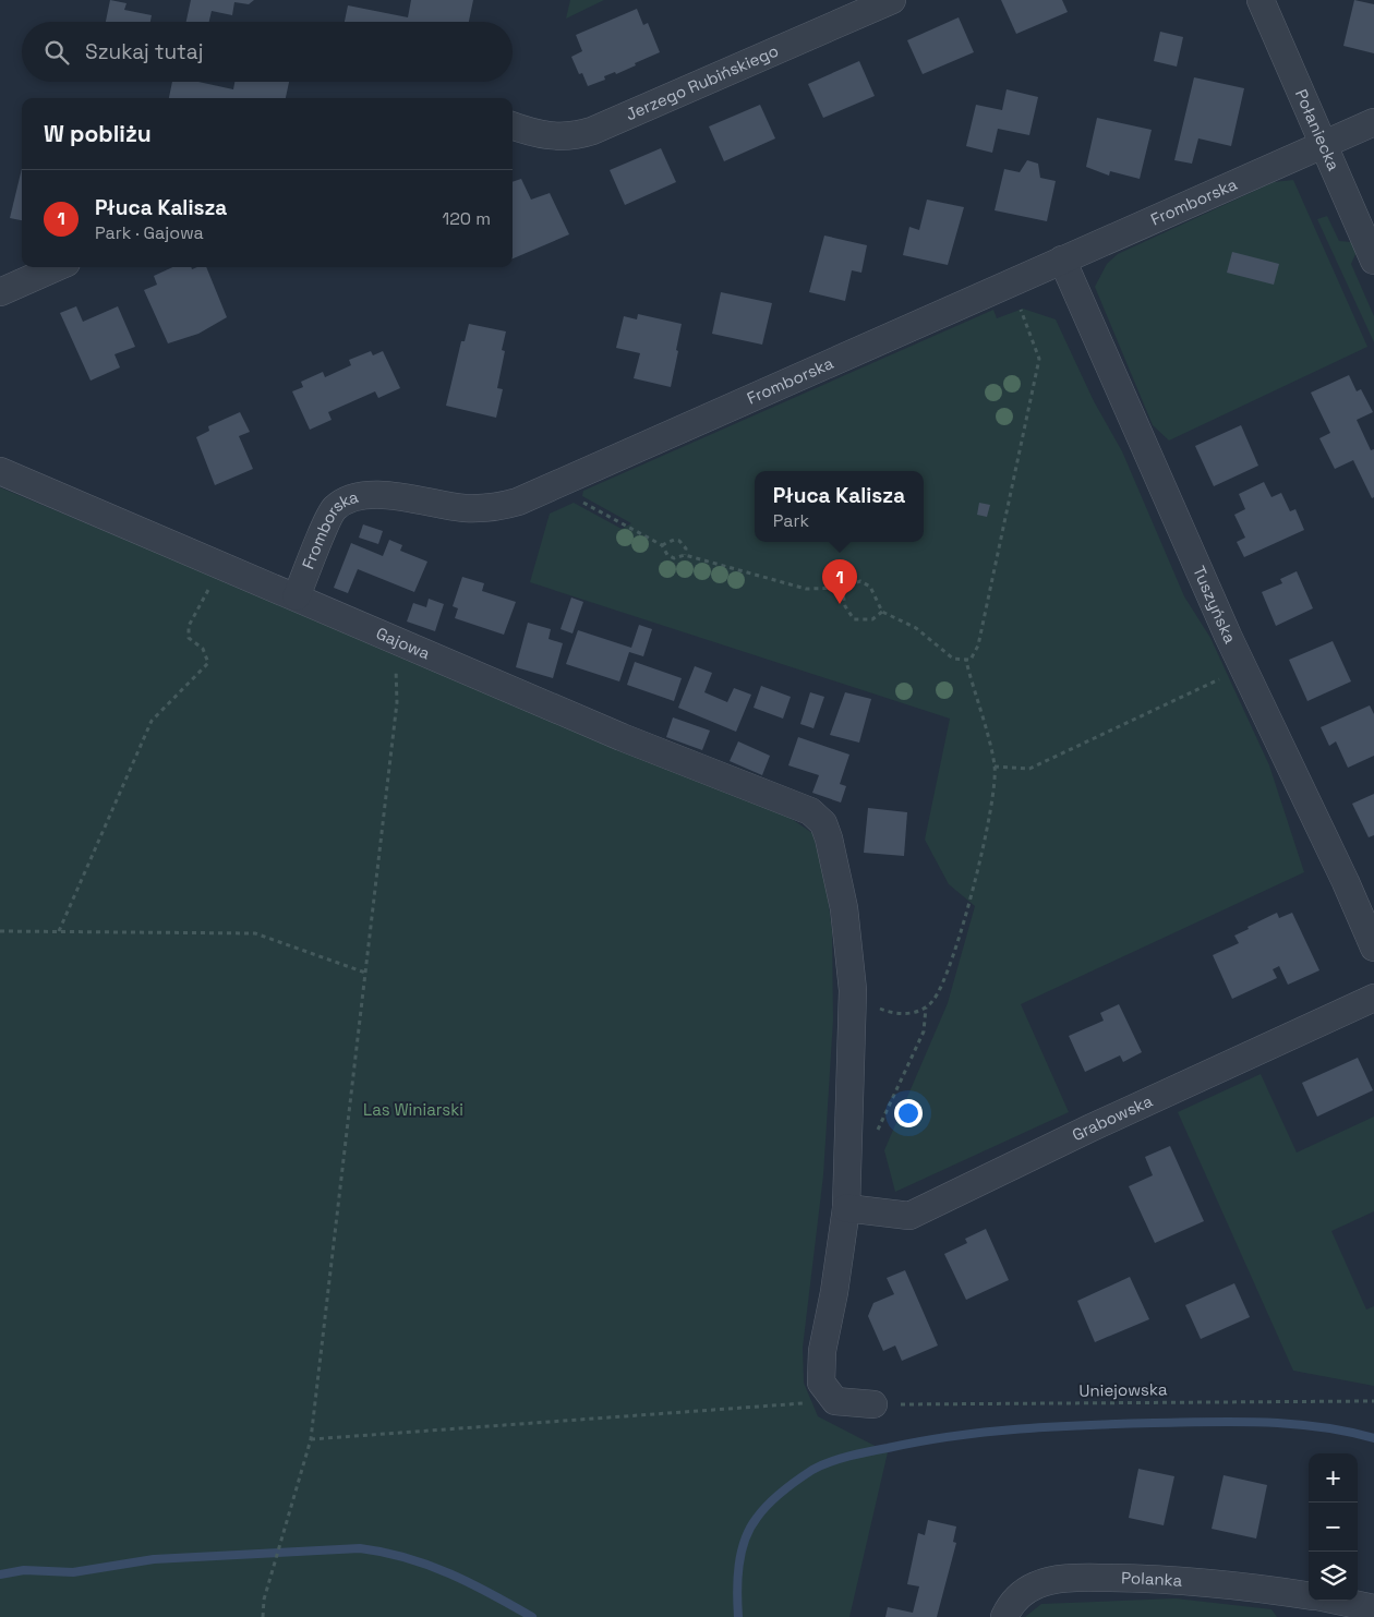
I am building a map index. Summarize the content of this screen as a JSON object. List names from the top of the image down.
{
  "streets": {
    "street": [
      "Jerzego Rubińskiego",
      "Połaniecka",
      "Fromborska",
      "Tuszyńska",
      "Gajowa",
      "Grabowska",
      "Polanka"
    ],
    "path": ["Uniejowska"]
  },
  "crossings": [
    ["Połaniecka", "Fromborska"],
    ["Fromborska", "Tuszyńska"],
    ["Fromborska", "Gajowa"]
  ],
  "parks": ["Las Winiarski"],
  "page": {
    "search": "Szukaj tutaj",
    "heading": "W pobliżu",
    "list": [
      {
        "mark": "1",
        "name": "Płuca Kalisza",
        "note": "Park · Gajowa",
        "value": "120 m"
      }
    ],
    "popup": ["Płuca Kalisza", "Park"],
    "pins": "1",
    "map_buttons": ["+", "−"]
  }
}
